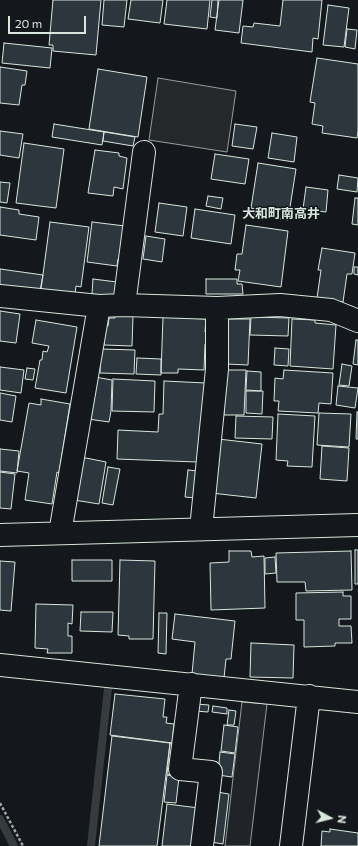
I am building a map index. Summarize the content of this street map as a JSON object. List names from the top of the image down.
{
  "districts": ["大和町南高井"],
  "scale_bar": "20 m",
  "north": "right"
}
